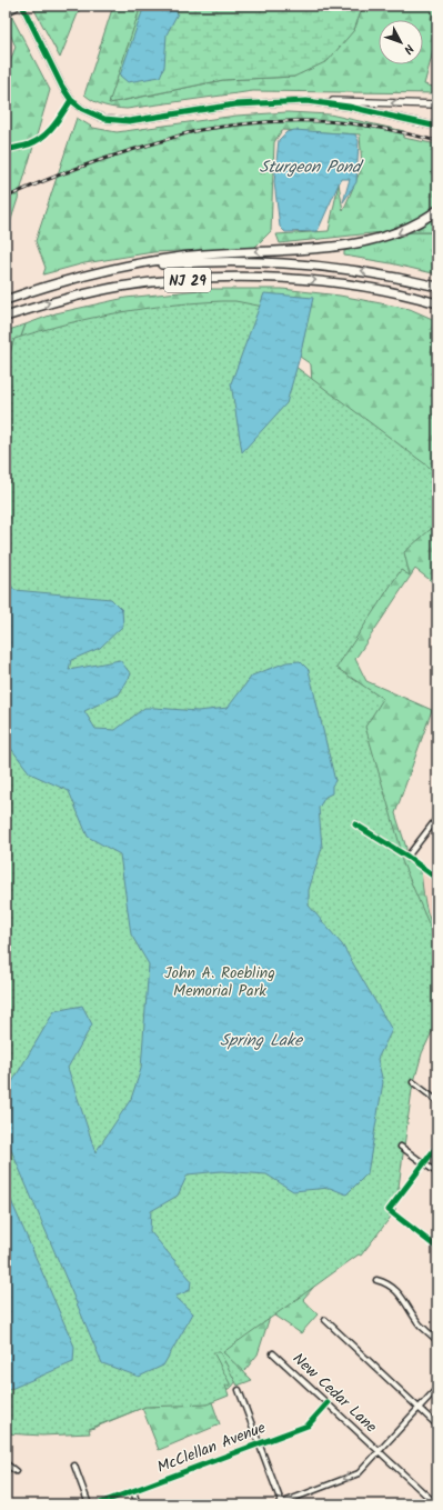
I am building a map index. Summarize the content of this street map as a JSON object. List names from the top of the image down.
{
  "streets": {
    "highway": ["NJ 29"],
    "street": ["New Cedar Lane", "McClellan Avenue"]
  },
  "crossings": [
    ["New Cedar Lane", "McClellan Avenue"]
  ],
  "water": ["Sturgeon Pond", "Spring Lake"],
  "parks": ["John A. Roebling Memorial Park"],
  "north": "bottom right"
}
